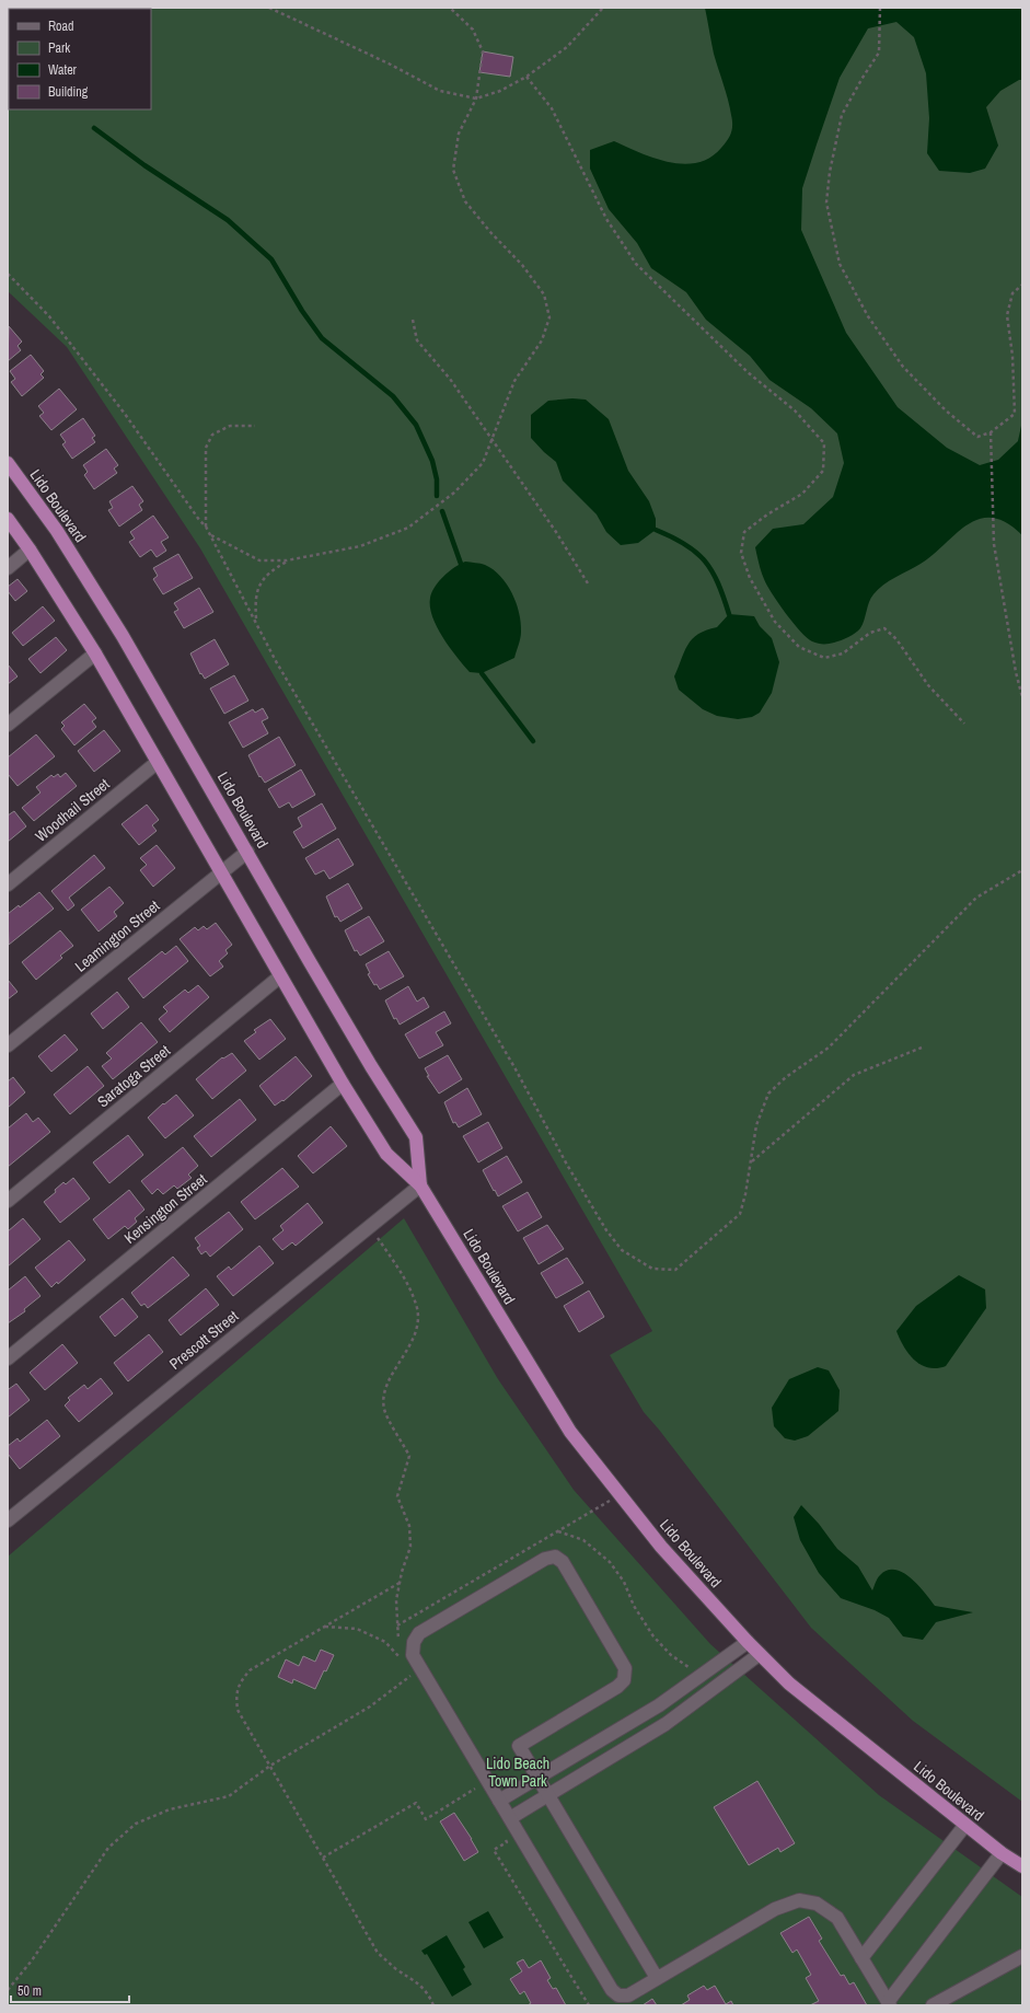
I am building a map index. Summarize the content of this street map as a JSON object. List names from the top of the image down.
{
  "streets": {
    "highway": ["Lido Boulevard"],
    "street": [
      "Woodhail Street",
      "Leamington Street",
      "Saratoga Street",
      "Kensington Street",
      "Prescott Street"
    ]
  },
  "crossings": [
    ["Lido Boulevard", "Woodhail Street"],
    ["Lido Boulevard", "Leamington Street"],
    ["Lido Boulevard", "Saratoga Street"],
    ["Lido Boulevard", "Kensington Street"],
    ["Lido Boulevard", "Prescott Street"]
  ],
  "parks": ["Lido Beach Town Park"],
  "legend": [
    "Road",
    "Park",
    "Water",
    "Building"
  ],
  "scale_bar": "50 m"
}
